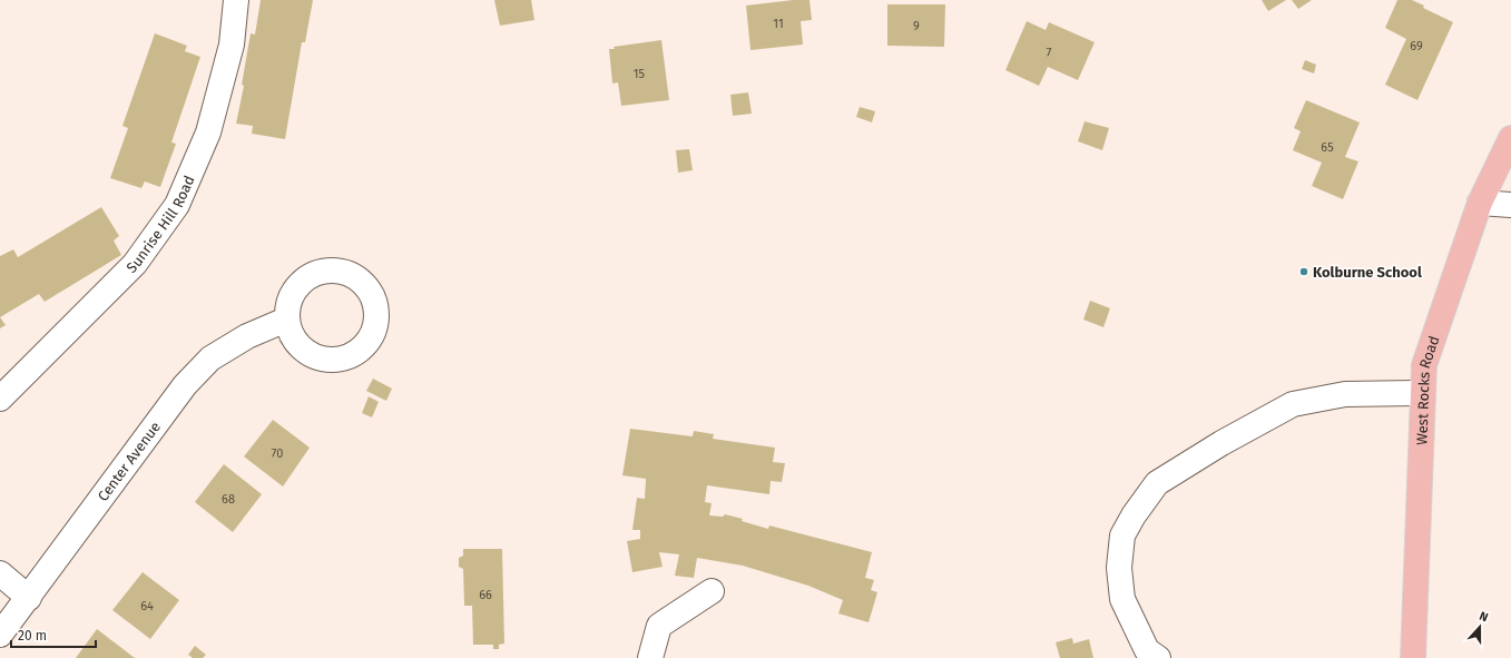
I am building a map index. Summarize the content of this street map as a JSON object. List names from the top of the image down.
{
  "streets": {
    "main road": ["West Rocks Road"],
    "street": ["Sunrise Hill Road", "Center Avenue"]
  },
  "places": ["Kolburne School"],
  "house_numbers": [
    "11",
    "9",
    "69",
    "7",
    "15",
    "65",
    "70",
    "68",
    "66",
    "64"
  ],
  "scale_bar": "20 m",
  "north": "top"
}
